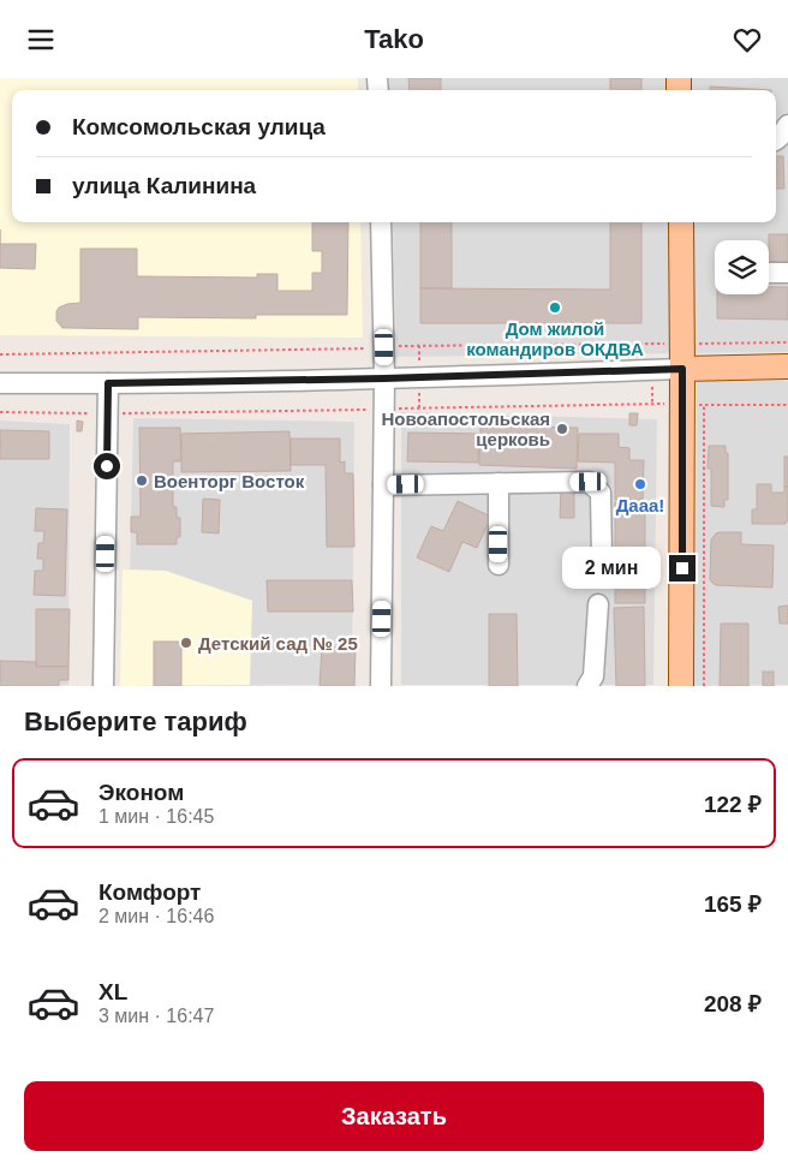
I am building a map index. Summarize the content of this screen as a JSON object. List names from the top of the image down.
{
  "places": [
    "Дом жилой командиров ОКДВА",
    "Новоапостольская церковь",
    "Военторг Восток",
    "Дааа!",
    "Детский сад № 25"
  ],
  "page": {
    "header": "Tako",
    "banner": ["Комсомольская улица", "улица Калинина"],
    "bubble": "2 мин",
    "heading": "Выберите тариф",
    "list": [
      {
        "name": "Эконом",
        "note": "1 мин · 16:45",
        "value": "122 ₽"
      },
      {
        "name": "Комфорт",
        "note": "2 мин · 16:46",
        "value": "165 ₽"
      },
      {
        "name": "XL",
        "note": "3 мин · 16:47",
        "value": "208 ₽"
      }
    ],
    "buttons": "Заказать"
  }
}
